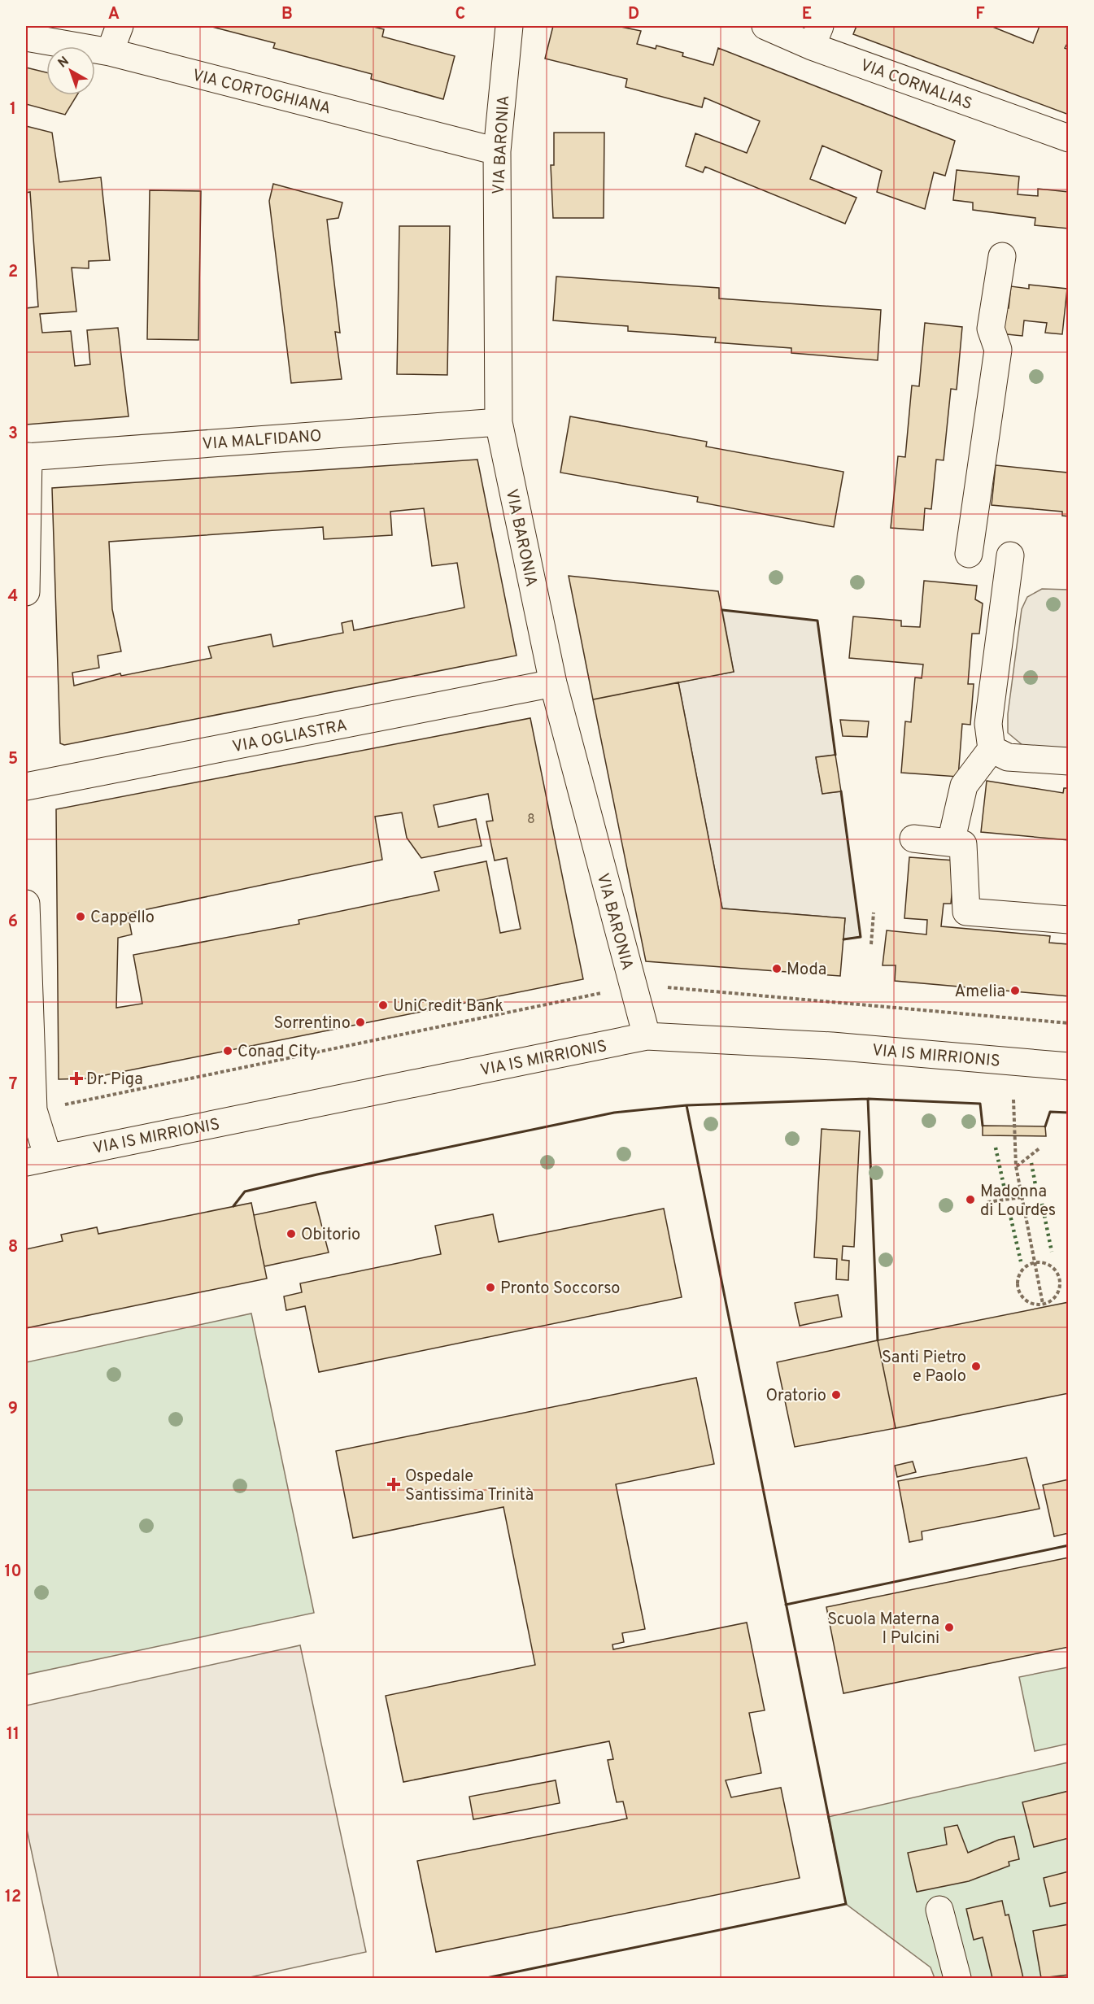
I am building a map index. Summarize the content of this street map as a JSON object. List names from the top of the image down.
{
  "streets": {
    "street": [
      "VIA CORNALIAS",
      "VIA CORTOGHIANA",
      "VIA BARONIA",
      "VIA MALFIDANO",
      "VIA OGLIASTRA",
      "VIA IS MIRRIONIS"
    ]
  },
  "crossings": [
    ["VIA CORTOGHIANA", "VIA BARONIA"],
    ["VIA BARONIA", "VIA MALFIDANO"],
    ["VIA BARONIA", "VIA OGLIASTRA"],
    ["VIA BARONIA", "VIA IS MIRRIONIS"]
  ],
  "places": {
    "other": [
      "Cappello",
      "Moda",
      "Amelia",
      "UniCredit Bank",
      "Sorrentino",
      "Conad City",
      "Madonna di Lourdes",
      "Obitorio",
      "Pronto Soccorso",
      "Santi Pietro e Paolo",
      "Oratorio",
      "Scuola Materna I Pulcini"
    ],
    "health": ["Dr. Piga", "Ospedale Santissima Trinità"]
  },
  "house_numbers": ["8"],
  "north": "top left",
  "grid": {
    "columns": [
      "A",
      "B",
      "C",
      "D",
      "E",
      "F"
    ],
    "rows": [
      "1",
      "2",
      "3",
      "4",
      "5",
      "6",
      "7",
      "8",
      "9",
      "10",
      "11",
      "12"
    ]
  }
}
